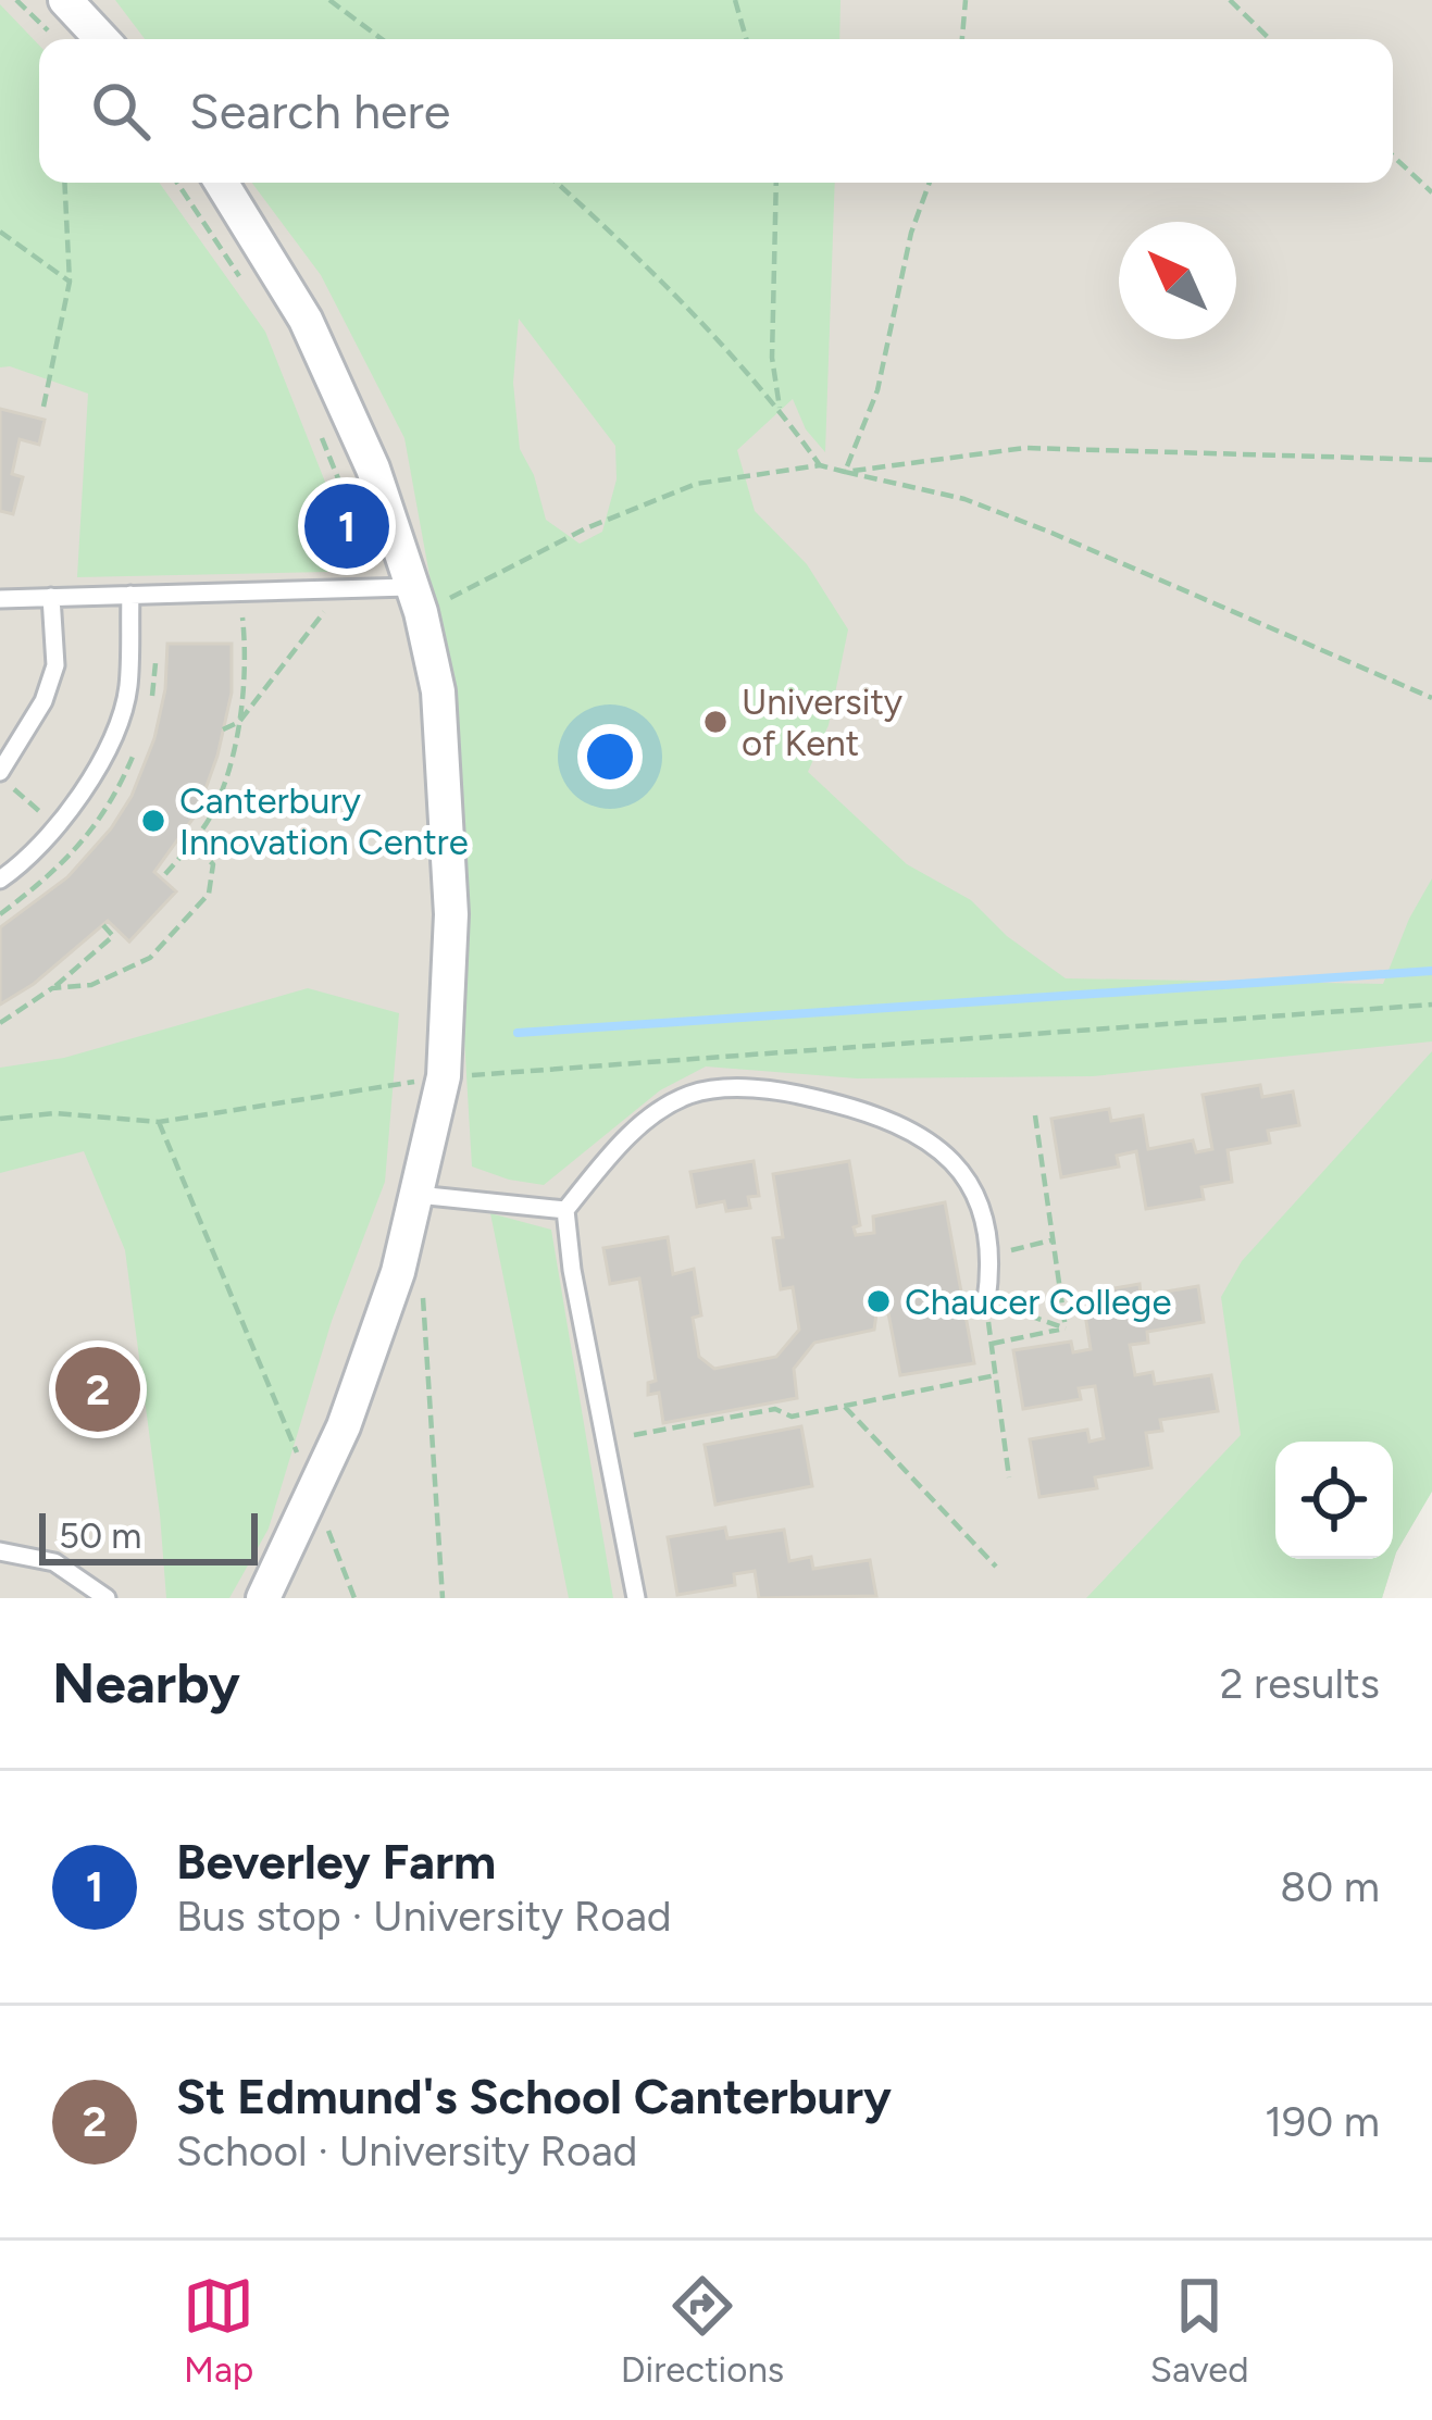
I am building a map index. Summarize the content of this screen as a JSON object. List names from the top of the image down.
{
  "places": ["University of Kent", "Canterbury Innovation Centre", "Chaucer College"],
  "scale_bar": "50 m",
  "north": "top left",
  "page": {
    "search": "Search here",
    "pins": ["1", "2"],
    "scale": "50 m",
    "heading": ["Nearby", "2 results"],
    "list": [
      {
        "mark": "1",
        "name": "Beverley Farm",
        "note": "Bus stop · University Road",
        "value": "80 m"
      },
      {
        "mark": "2",
        "name": "St Edmund's School Canterbury",
        "note": "School · University Road",
        "value": "190 m"
      }
    ],
    "nav": ["Map", "Directions", "Saved"]
  }
}
